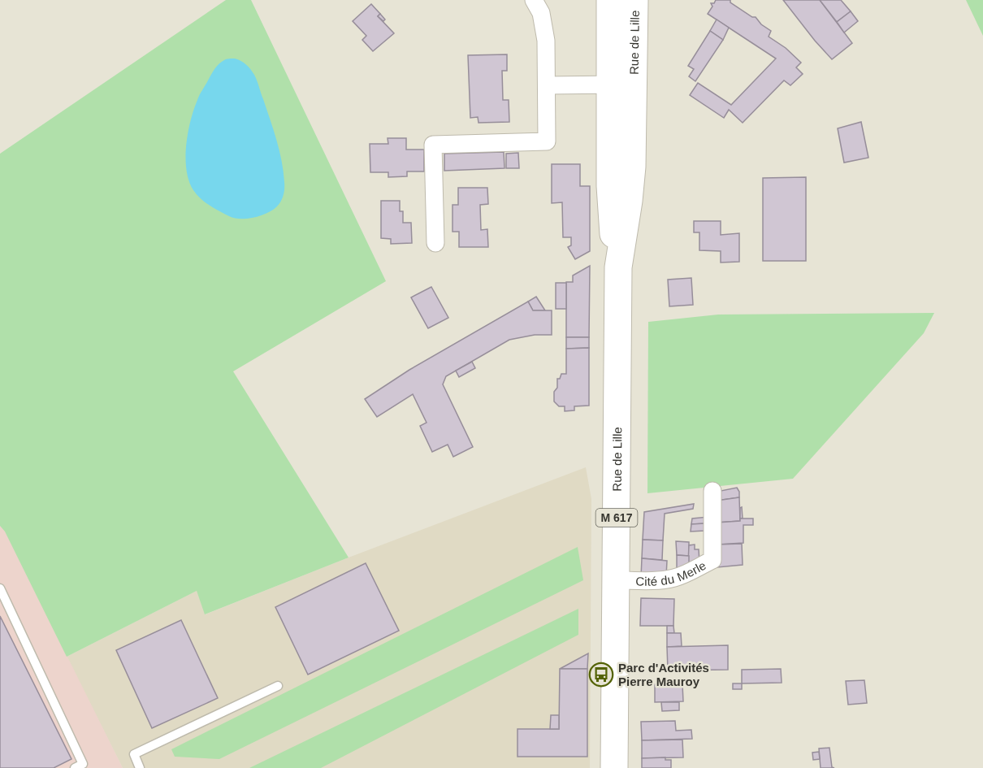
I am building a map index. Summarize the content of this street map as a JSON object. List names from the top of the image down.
{
  "streets": {
    "main road": ["Rue de Lille", "M 617"],
    "street": ["Cité du Merle"]
  },
  "crossings": [
    ["Rue de Lille", "Cité du Merle"]
  ],
  "places": {
    "bus stop": ["Parc d'Activités Pierre Mauroy"]
  }
}
